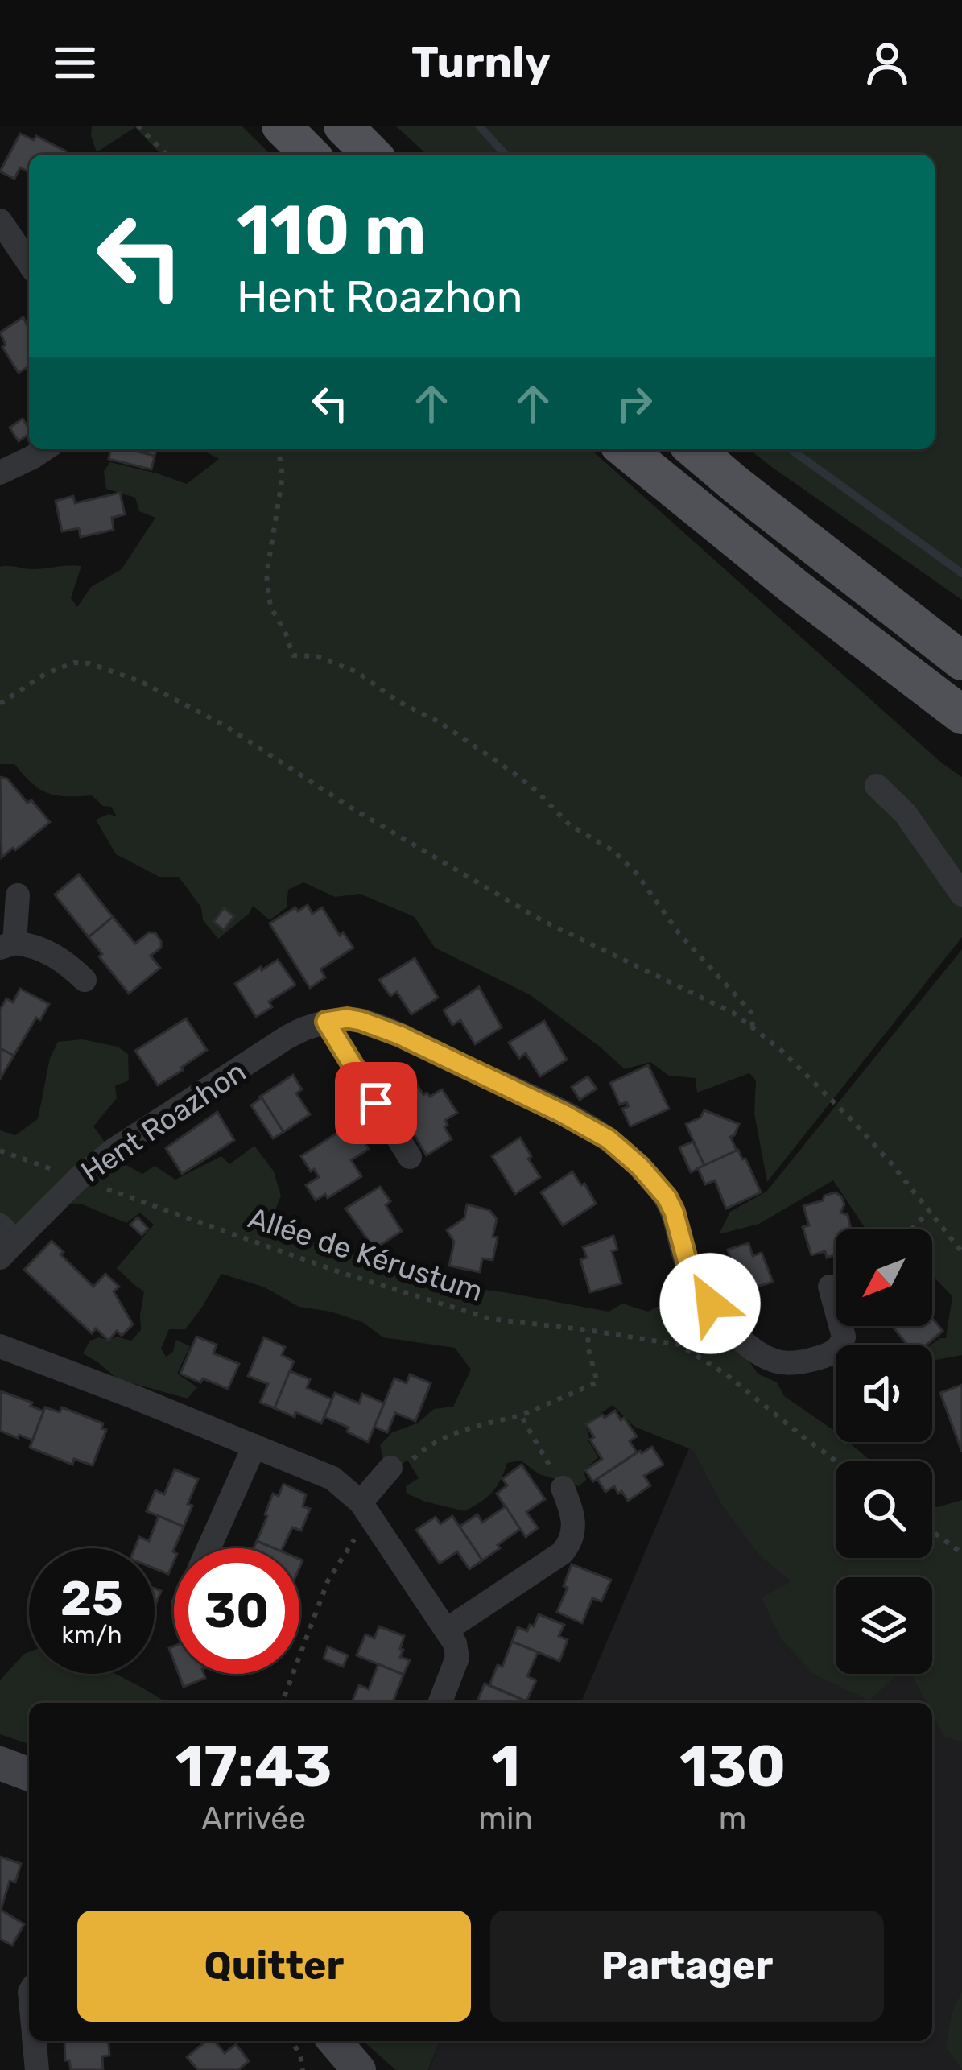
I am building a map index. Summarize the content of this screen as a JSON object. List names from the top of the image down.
{
  "streets": {
    "street": ["Hent Roazhon"],
    "path": ["Allée de Kérustum"]
  },
  "crossings": [
    ["Hent Roazhon", "Allée de Kérustum"]
  ],
  "north": "bottom left",
  "page": {
    "header": "Turnly",
    "turn": ["110 m", "Hent Roazhon"],
    "speed": "25 km/h",
    "limit": "30",
    "eta": [
      "17:43",
      "Arrivée",
      "1",
      "min",
      "130",
      "m"
    ],
    "buttons": ["Quitter", "Partager"]
  }
}
